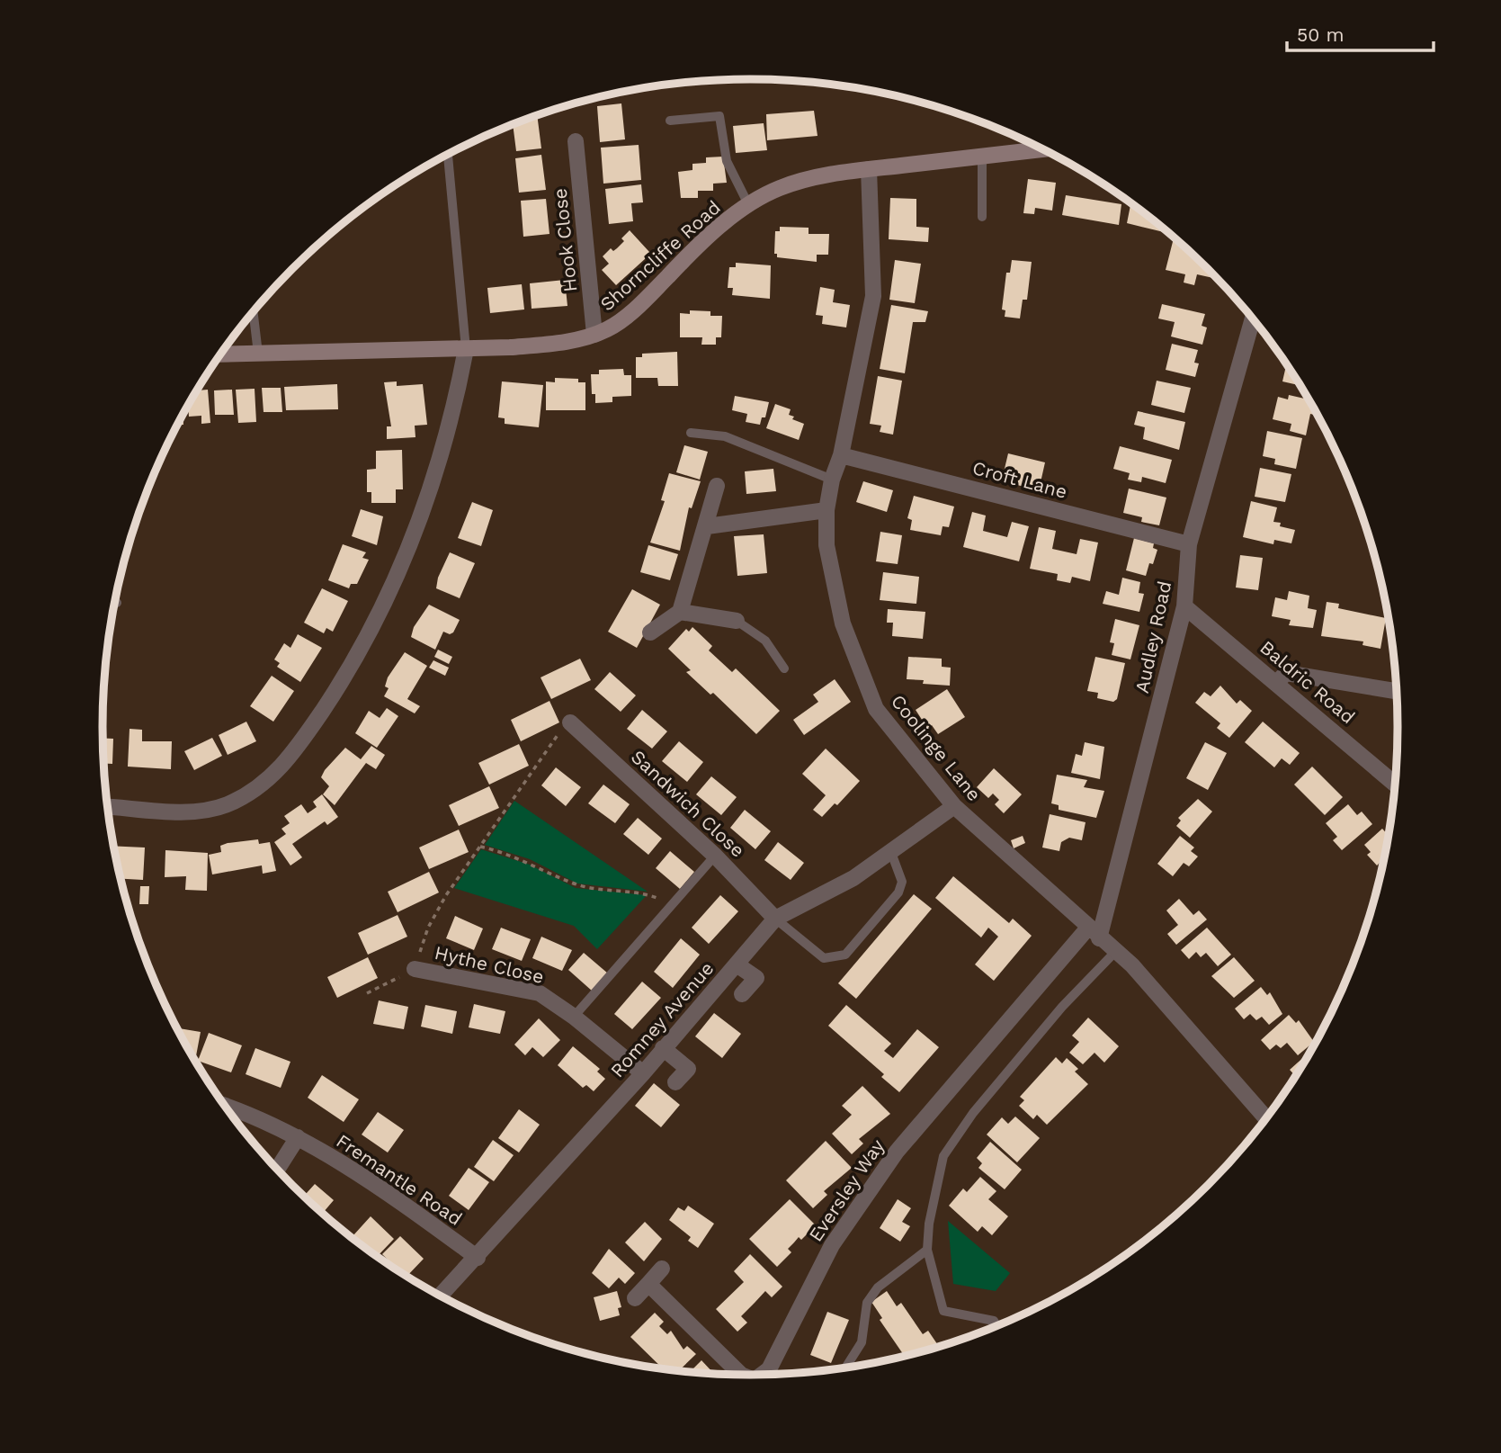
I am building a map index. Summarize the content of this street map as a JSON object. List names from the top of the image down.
{
  "streets": {
    "street": [
      "Hook Close",
      "Shorncliffe Road",
      "Croft Lane",
      "Audley Road",
      "Baldric Road",
      "Coolinge Lane",
      "Sandwich Close",
      "Hythe Close",
      "Romney Avenue",
      "Fremantle Road",
      "Eversley Way"
    ]
  },
  "crossings": [
    ["Hook Close", "Shorncliffe Road"],
    ["Shorncliffe Road", "Coolinge Lane"],
    ["Croft Lane", "Audley Road"],
    ["Croft Lane", "Coolinge Lane"],
    ["Audley Road", "Baldric Road"],
    ["Audley Road", "Coolinge Lane"],
    ["Audley Road", "Eversley Way"],
    ["Coolinge Lane", "Romney Avenue"],
    ["Coolinge Lane", "Eversley Way"],
    ["Sandwich Close", "Romney Avenue"],
    ["Hythe Close", "Romney Avenue"],
    ["Romney Avenue", "Fremantle Road"]
  ],
  "scale_bar": "50 m"
}
